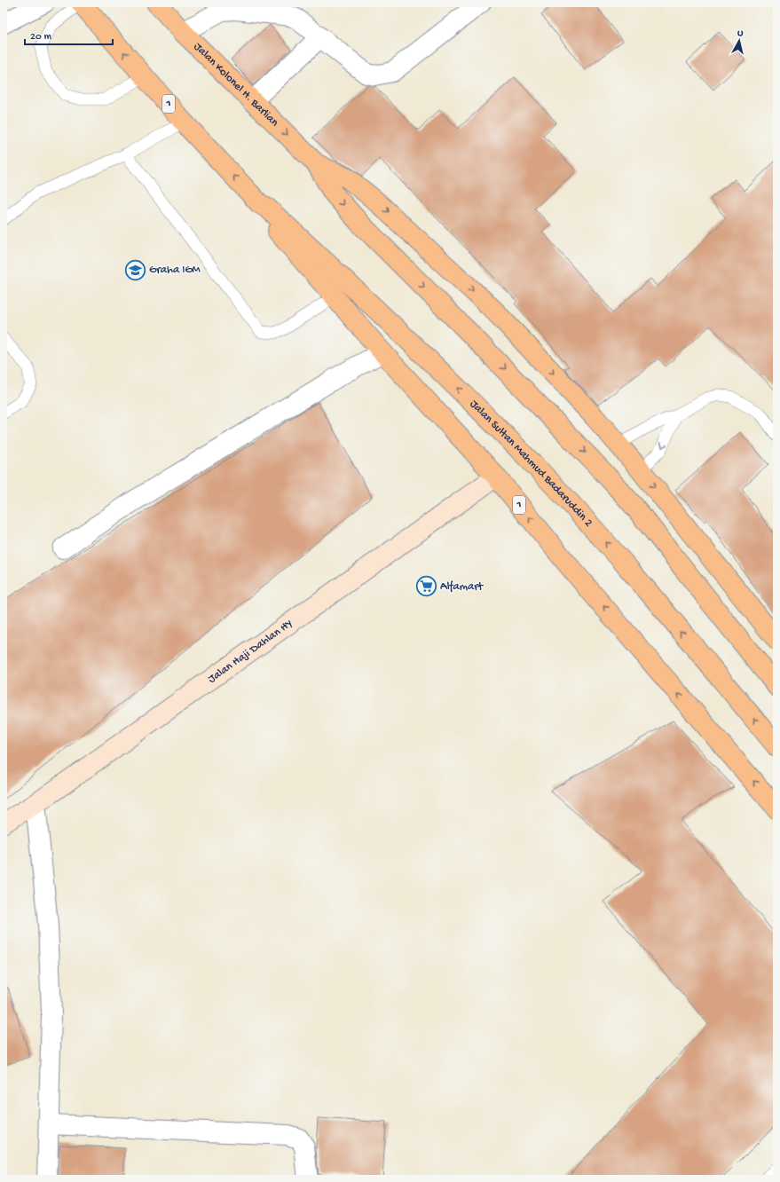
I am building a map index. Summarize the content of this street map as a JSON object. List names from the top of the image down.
{
  "streets": {
    "highway": ["Jalan Kolonel H. Barlian", "1", "Jalan Sultan Mahmud Badaruddin 2"],
    "street": ["Jalan Haji Dahlan HY"]
  },
  "crossings": [
    ["1", "Jalan Sultan Mahmud Badaruddin 2"],
    ["1", "Jalan Haji Dahlan HY"]
  ],
  "places": {
    "school or university": ["Graha IGM"],
    "supermarket": ["Alfamart"]
  },
  "scale_bar": "20 m",
  "north": "top"
}
